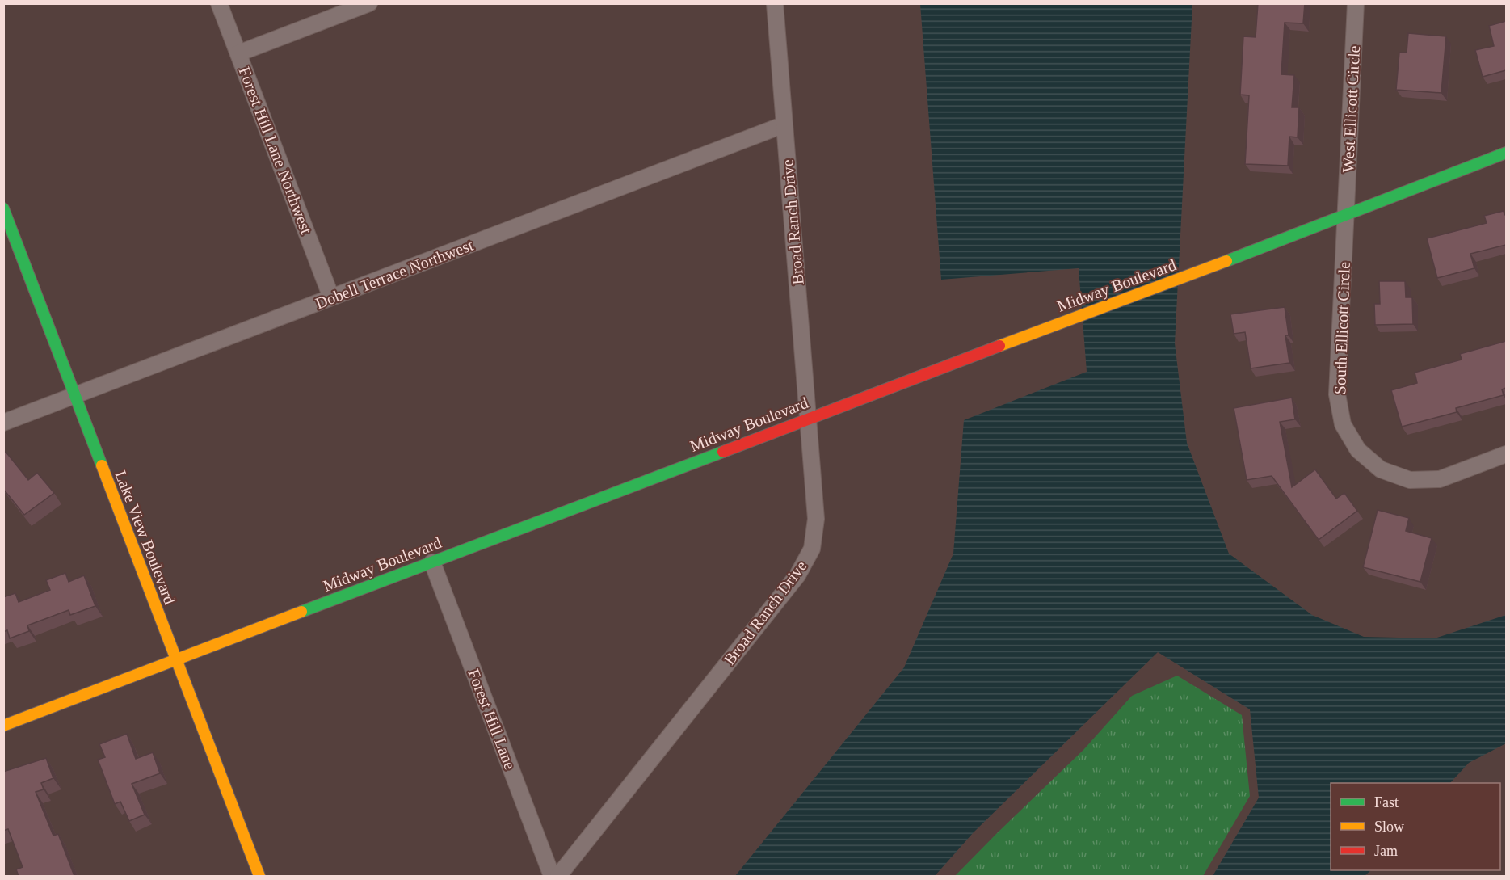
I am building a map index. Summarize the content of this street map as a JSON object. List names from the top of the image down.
{
  "streets": {
    "street": [
      "West Ellicott Circle",
      "Forest Hill Lane Northwest",
      "Broad Ranch Drive",
      "Dobell Terrace Northwest",
      "Midway Boulevard",
      "South Ellicott Circle",
      "Lake View Boulevard",
      "Forest Hill Lane"
    ]
  },
  "crossings": [
    ["West Ellicott Circle", "Midway Boulevard"],
    ["West Ellicott Circle", "South Ellicott Circle"],
    ["Forest Hill Lane Northwest", "Dobell Terrace Northwest"],
    ["Broad Ranch Drive", "Dobell Terrace Northwest"],
    ["Broad Ranch Drive", "Midway Boulevard"],
    ["Dobell Terrace Northwest", "Lake View Boulevard"],
    ["Midway Boulevard", "South Ellicott Circle"],
    ["Midway Boulevard", "Lake View Boulevard"],
    ["Midway Boulevard", "Forest Hill Lane"]
  ],
  "legend": ["Fast", "Slow", "Jam"]
}
